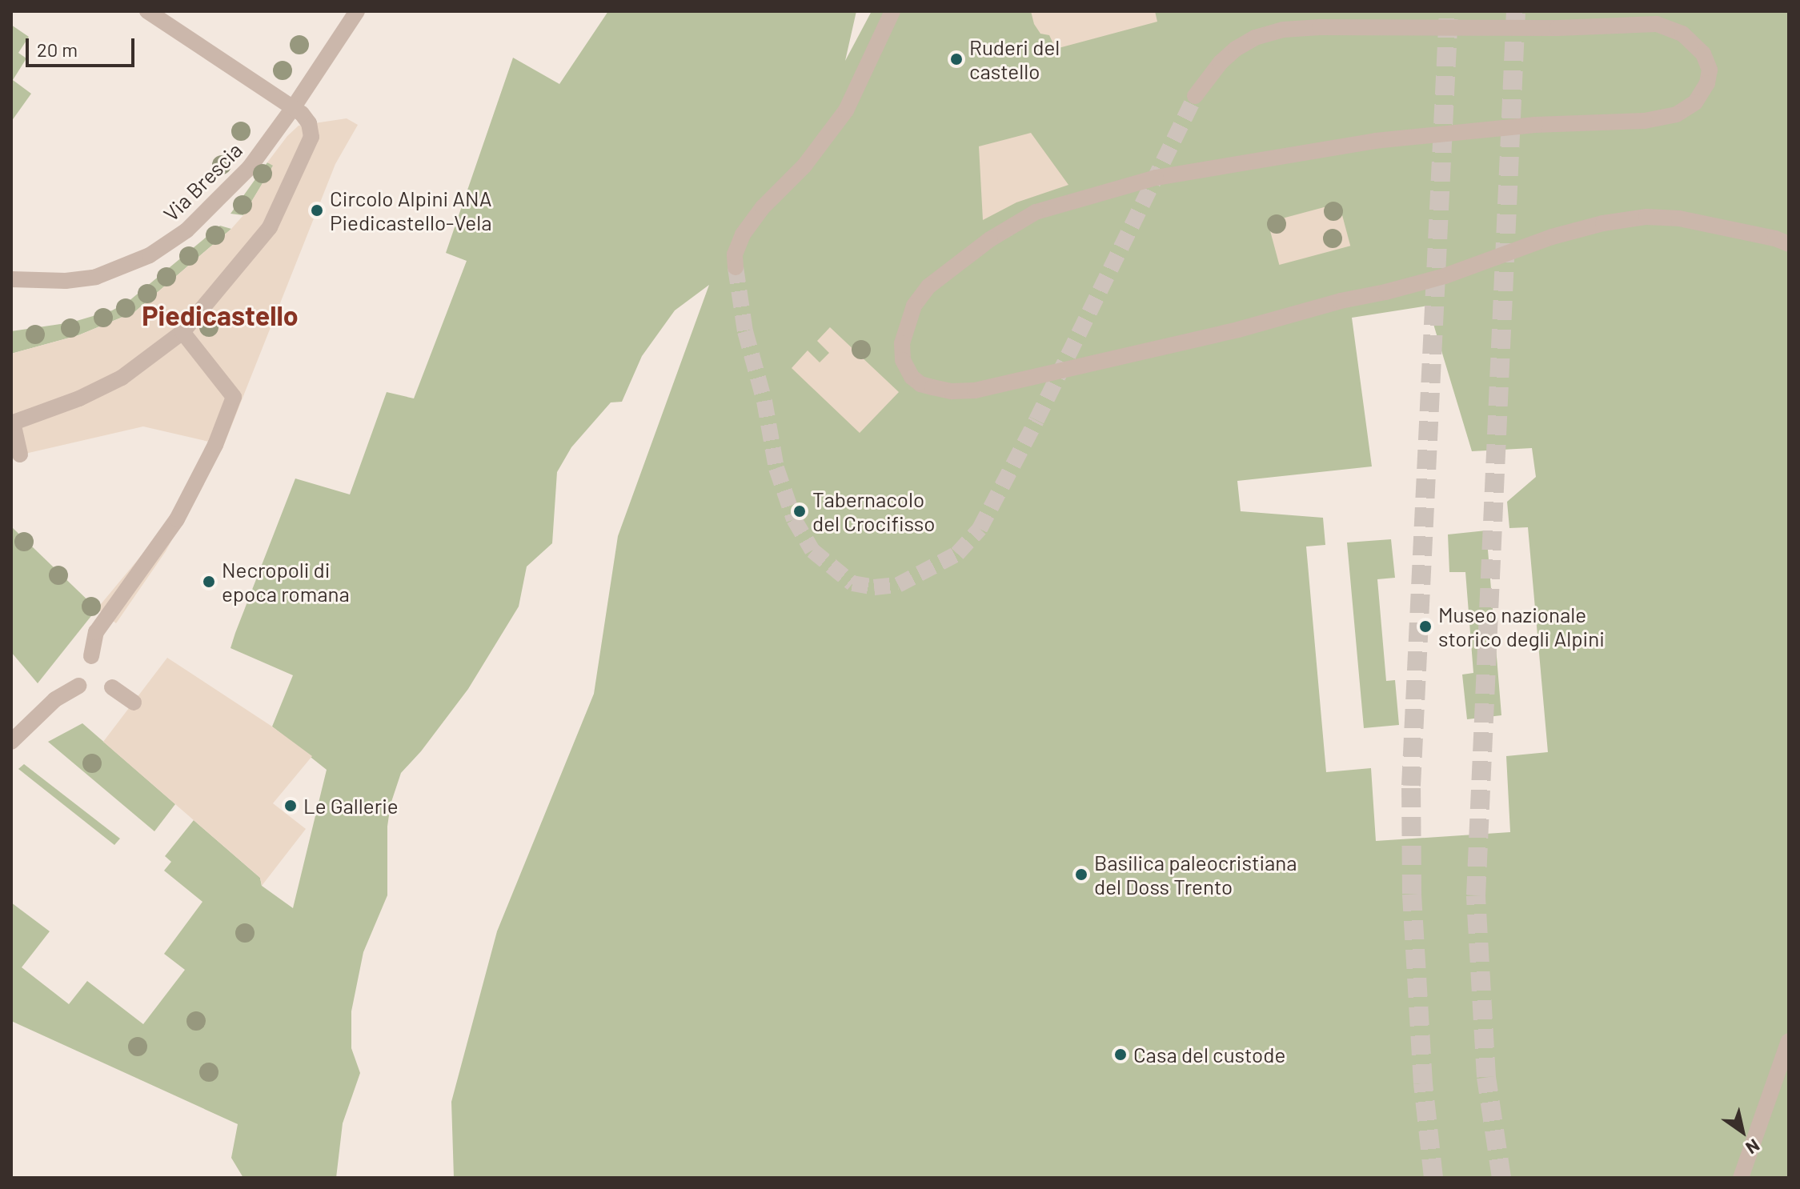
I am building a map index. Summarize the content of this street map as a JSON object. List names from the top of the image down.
{
  "streets": {
    "street": ["Via Brescia"]
  },
  "districts": ["Piedicastello"],
  "places": [
    "Ruderi del castello",
    "Circolo Alpini ANA Piedicastello-Vela",
    "Tabernacolo del Crocifisso",
    "Necropoli di epoca romana",
    "Museo nazionale storico degli Alpini",
    "Le Gallerie",
    "Basilica paleocristiana del Doss Trento",
    "Casa del custode"
  ],
  "scale_bar": "20 m",
  "north": "bottom right"
}
